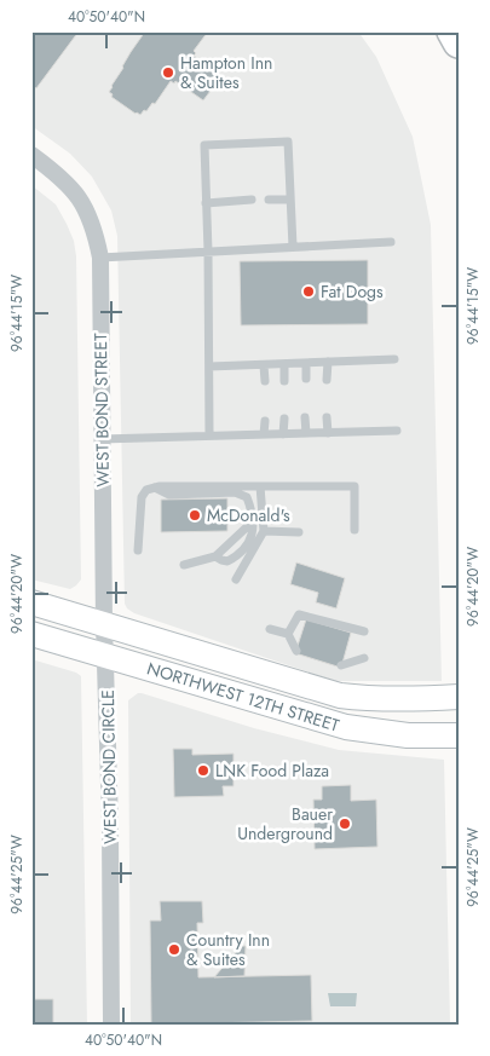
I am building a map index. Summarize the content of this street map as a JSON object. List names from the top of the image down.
{
  "streets": {
    "main road": ["NORTHWEST 12TH STREET"],
    "street": ["WEST BOND STREET", "WEST BOND CIRCLE"]
  },
  "crossings": [
    ["WEST BOND STREET", "NORTHWEST 12TH STREET"],
    ["WEST BOND STREET", "WEST BOND CIRCLE"],
    ["NORTHWEST 12TH STREET", "WEST BOND CIRCLE"]
  ],
  "places": [
    "Hampton Inn & Suites",
    "Fat Dogs",
    "McDonald's",
    "LNK Food Plaza",
    "Bauer Underground",
    "Country Inn & Suites"
  ],
  "coordinates": [
    "40°50'40\"N",
    "96°44'15\"W",
    "96°44'20\"W",
    "96°44'25\"W"
  ]
}
